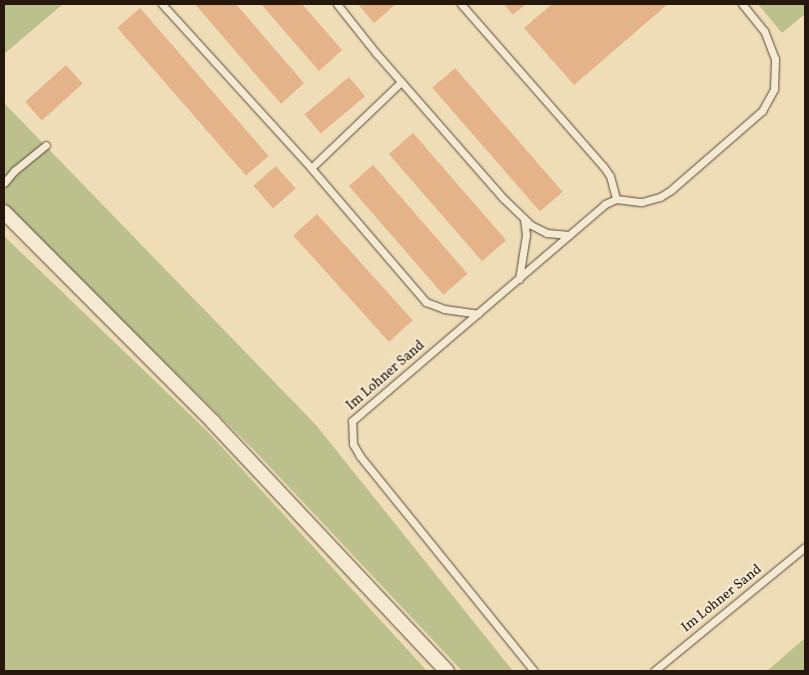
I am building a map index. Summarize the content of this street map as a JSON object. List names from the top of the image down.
{
  "streets": {
    "lane": ["Im Lohner Sand"]
  }
}
